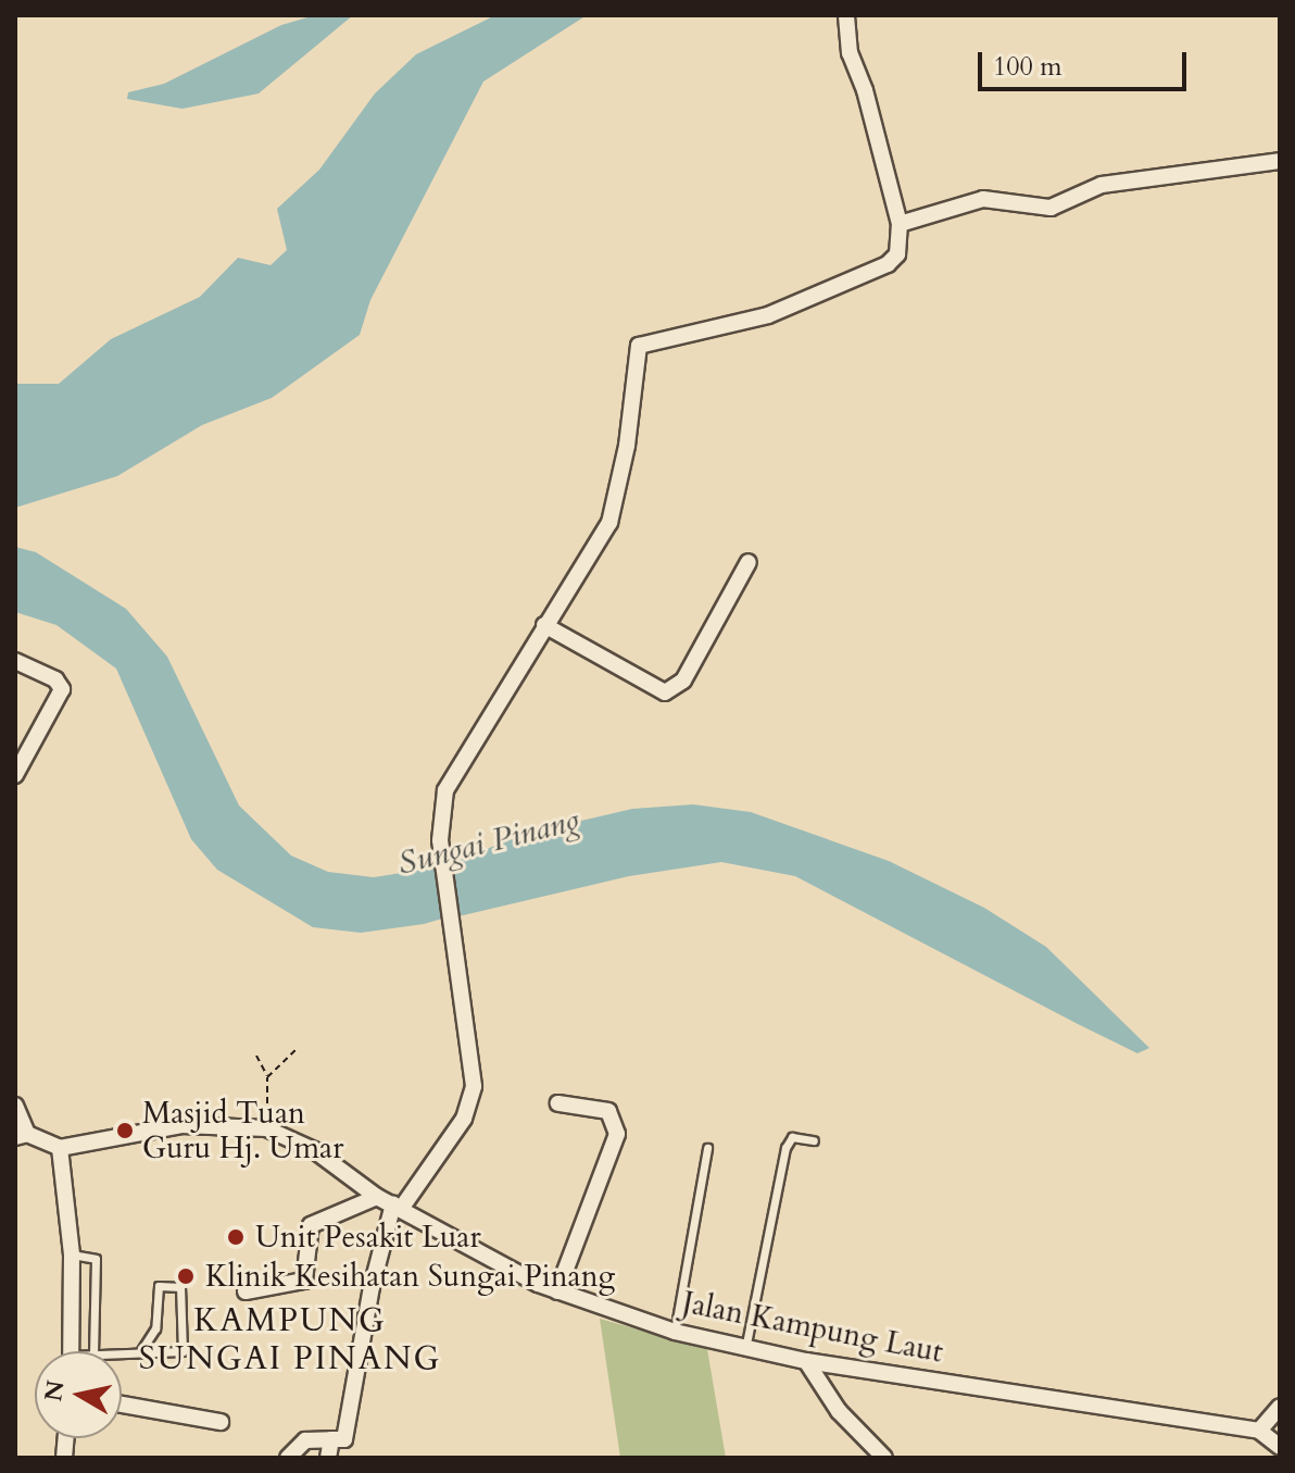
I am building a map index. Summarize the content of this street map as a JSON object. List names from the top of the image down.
{
  "streets": {
    "street": ["Jalan Kampung Laut"]
  },
  "districts": ["KAMPUNG SUNGAI PINANG"],
  "water": ["Sungai Pinang"],
  "places": ["Masjid Tuan Guru Hj. Umar", "Unit Pesakit Luar", "Klinik Kesihatan Sungai Pinang"],
  "scale_bar": "100 m",
  "north": "left"
}
